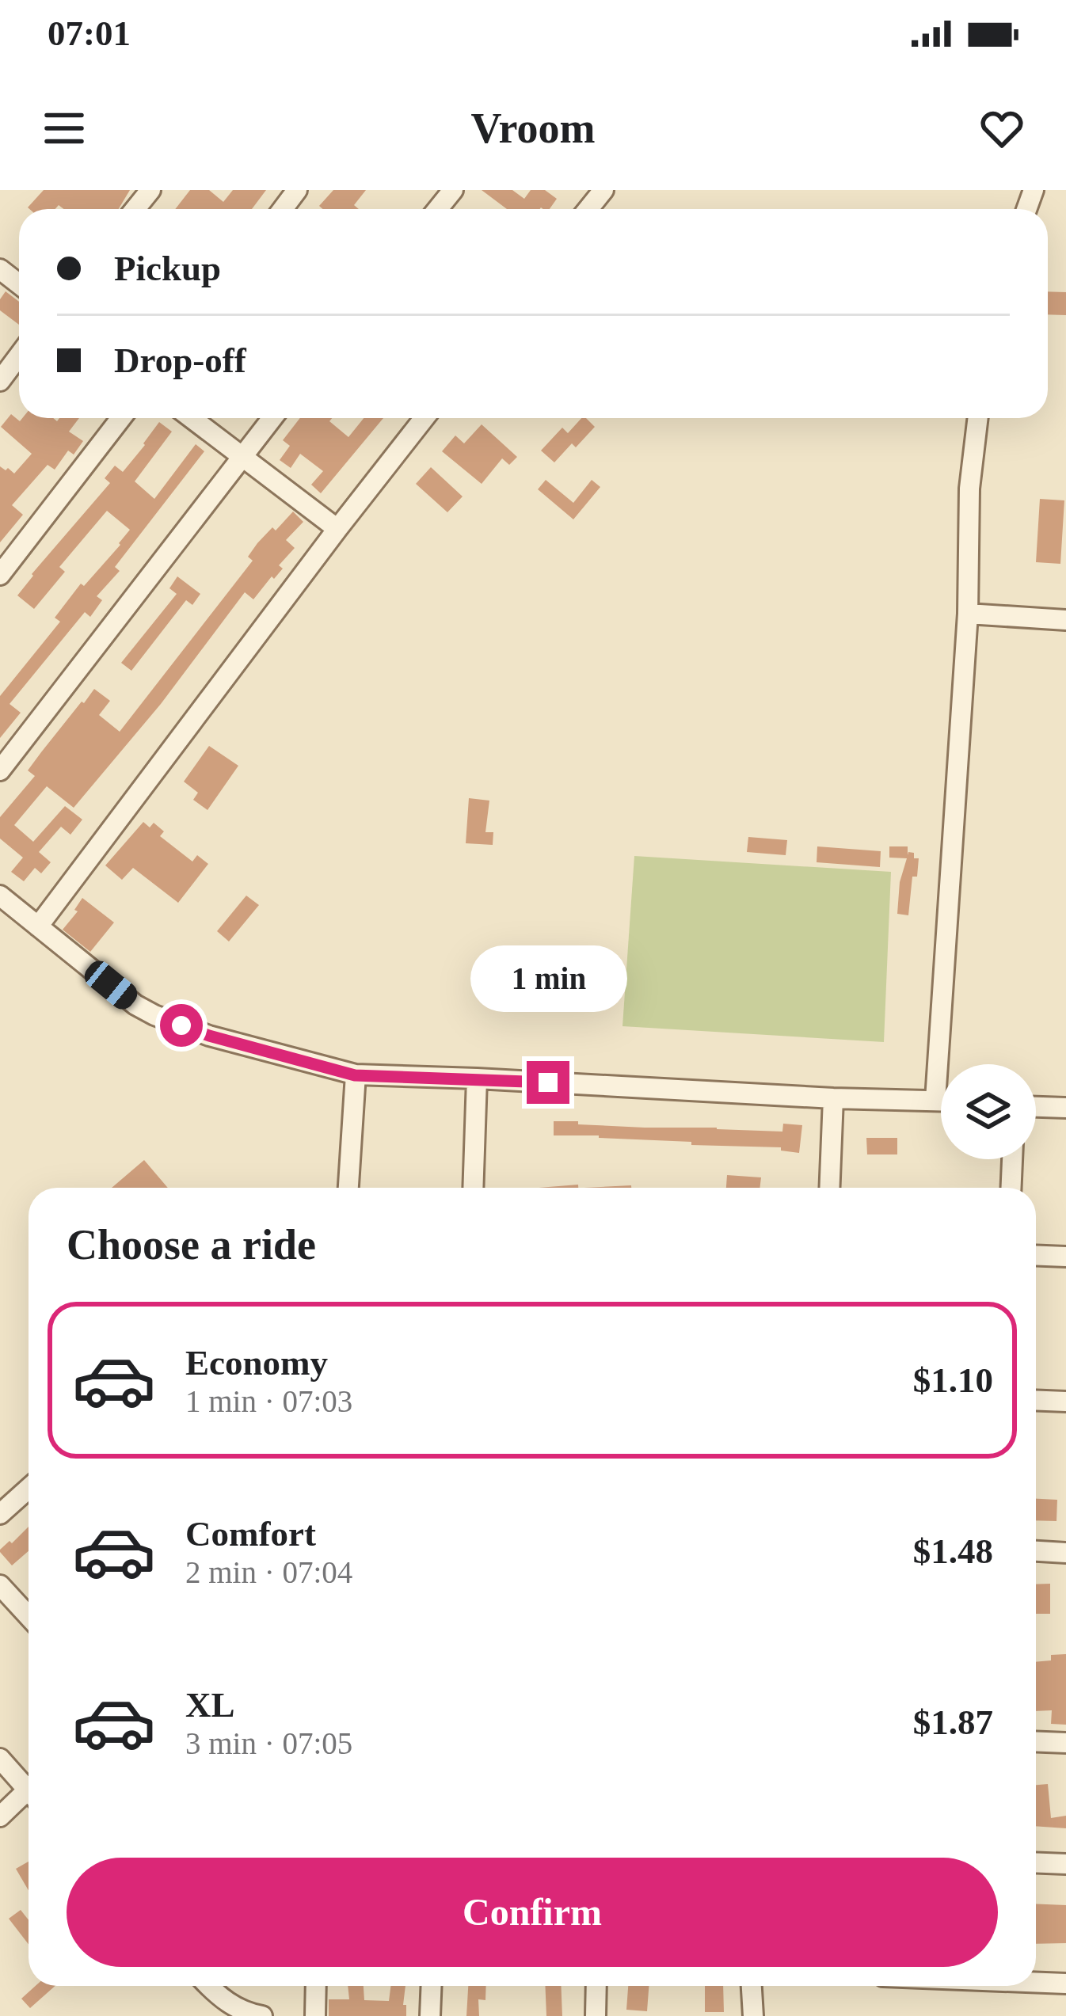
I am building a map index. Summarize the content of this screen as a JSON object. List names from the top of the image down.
{
  "page": {
    "status": "07:01",
    "header": "Vroom",
    "banner": ["Pickup", "Drop-off"],
    "bubble": "1 min",
    "heading": "Choose a ride",
    "list": [
      {
        "name": "Economy",
        "note": "1 min · 07:03",
        "value": "$1.10"
      },
      {
        "name": "Comfort",
        "note": "2 min · 07:04",
        "value": "$1.48"
      },
      {
        "name": "XL",
        "note": "3 min · 07:05",
        "value": "$1.87"
      }
    ],
    "buttons": "Confirm"
  }
}
